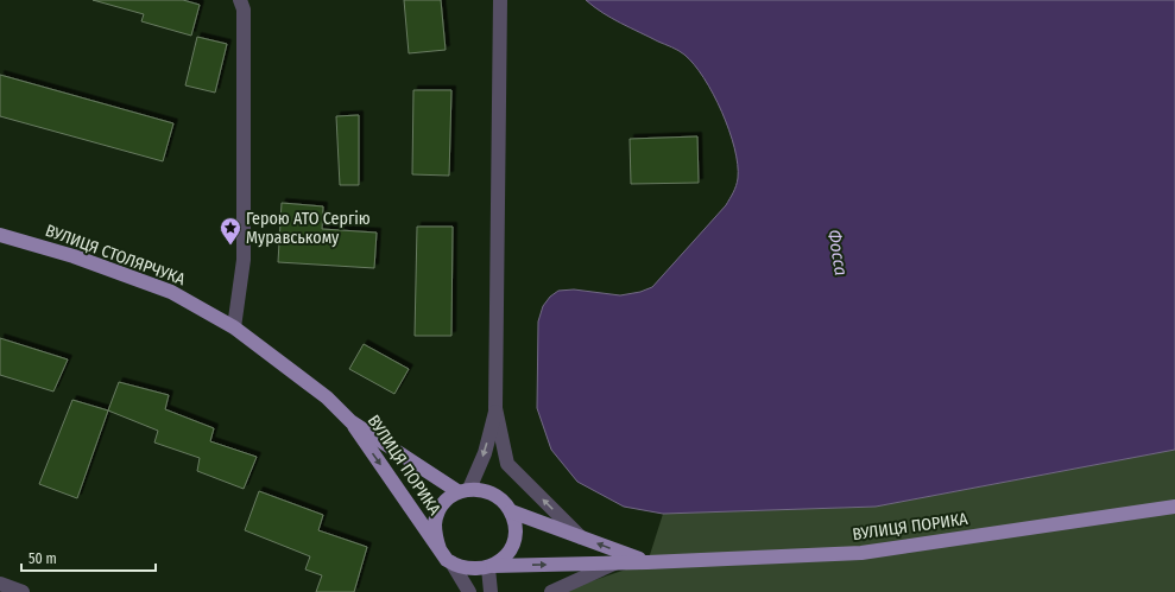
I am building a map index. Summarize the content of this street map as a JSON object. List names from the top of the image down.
{
  "streets": {
    "main road": ["ВУЛИЦЯ СТОЛЯРЧУКА", "ВУЛИЦЯ ПОРИКА"]
  },
  "crossings": [
    ["ВУЛИЦЯ СТОЛЯРЧУКА", "ВУЛИЦЯ ПОРИКА"]
  ],
  "water": ["Фосса"],
  "places": {
    "place": ["Герою АТО Сергію Муравському"]
  },
  "scale_bar": "50 m"
}
